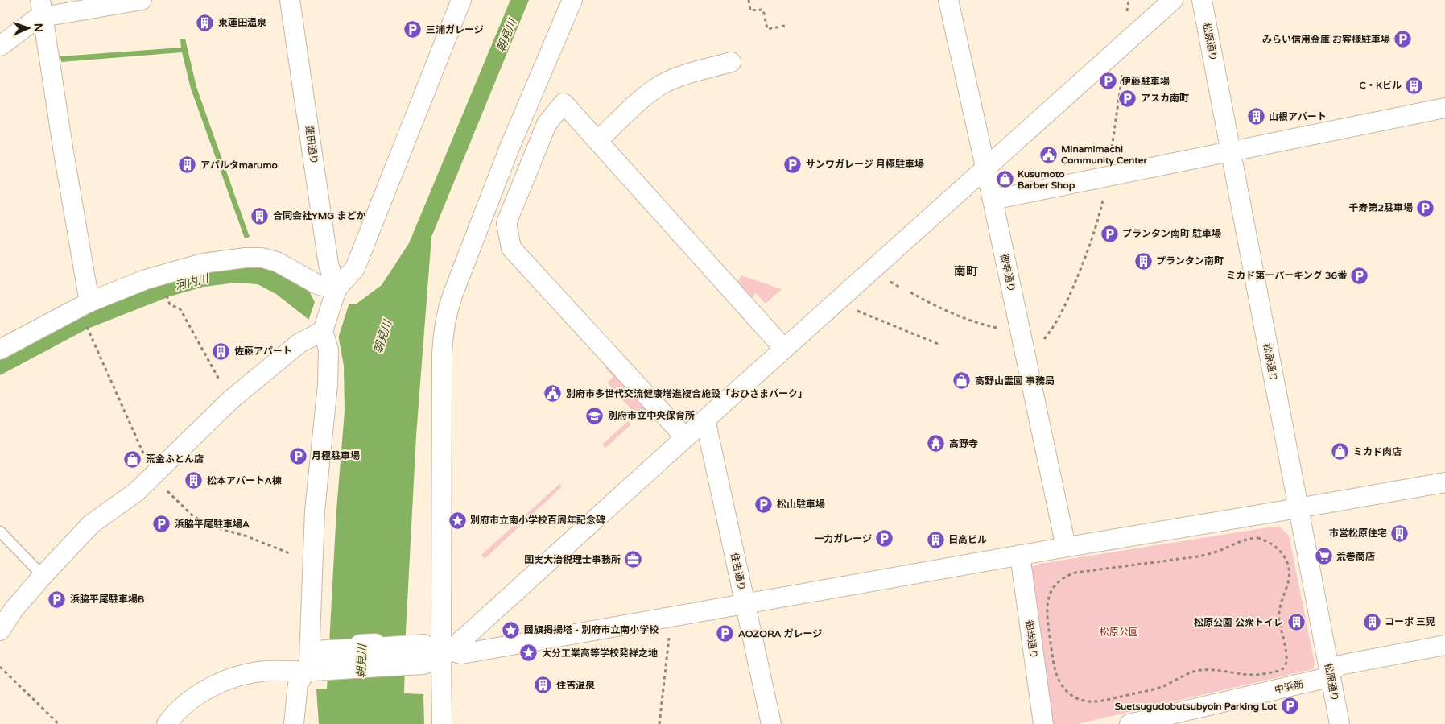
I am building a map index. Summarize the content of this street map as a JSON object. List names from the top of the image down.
{
  "streets": {
    "street": [
      "松原通り",
      "蓮田通り",
      "御幸通り",
      "住吉通り",
      "中浜筋"
    ]
  },
  "crossings": [
    ["松原通り", "中浜筋"]
  ],
  "districts": ["南町"],
  "water": ["朝見川", "河内川"],
  "parks": ["松原公園"],
  "places": {
    "building": [
      "東蓮田温泉",
      "C・Kビル",
      "山根アパート",
      "アパルタmarumo",
      "合同会社YMG まどか",
      "プランタン南町",
      "佐藤アパート",
      "松本アパートA棟",
      "市営松原住宅",
      "日高ビル",
      "コーポ 三晃",
      "松原公園 公衆トイレ",
      "住吉温泉"
    ],
    "parking": [
      "三浦ガレージ",
      "みらい信用金庫 お客様駐車場",
      "伊藤駐車場",
      "アスカ南町",
      "サンワガレージ 月極駐車場",
      "千寿第2駐車場",
      "プランタン南町 駐車場",
      "ミカド第一パーキング 36番",
      "月極駐車場",
      "松山駐車場",
      "浜脇平尾駐車場A",
      "一力ガレージ",
      "浜脇平尾駐車場B",
      "AOZORA ガレージ",
      "Suetsugudobutsubyoin Parking Lot"
    ],
    "public building": ["Minamimachi Community Center", "別府市多世代交流健康増進複合施設「おひさまパーク」"],
    "shop": [
      "Kusumoto Barber Shop",
      "高野山霊園 事務局",
      "ミカド肉店",
      "荒金ふとん店"
    ],
    "school or university": ["別府市立中央保育所"],
    "temple": ["高野寺"],
    "place": ["別府市立南小学校百周年記念碑", "國旗掲揚塔 - 別府市立南小学校", "大分工業高等学校発祥之地"],
    "supermarket": ["荒巻商店"],
    "office": ["国実大治税理士事務所"]
  },
  "north": "right"
}
